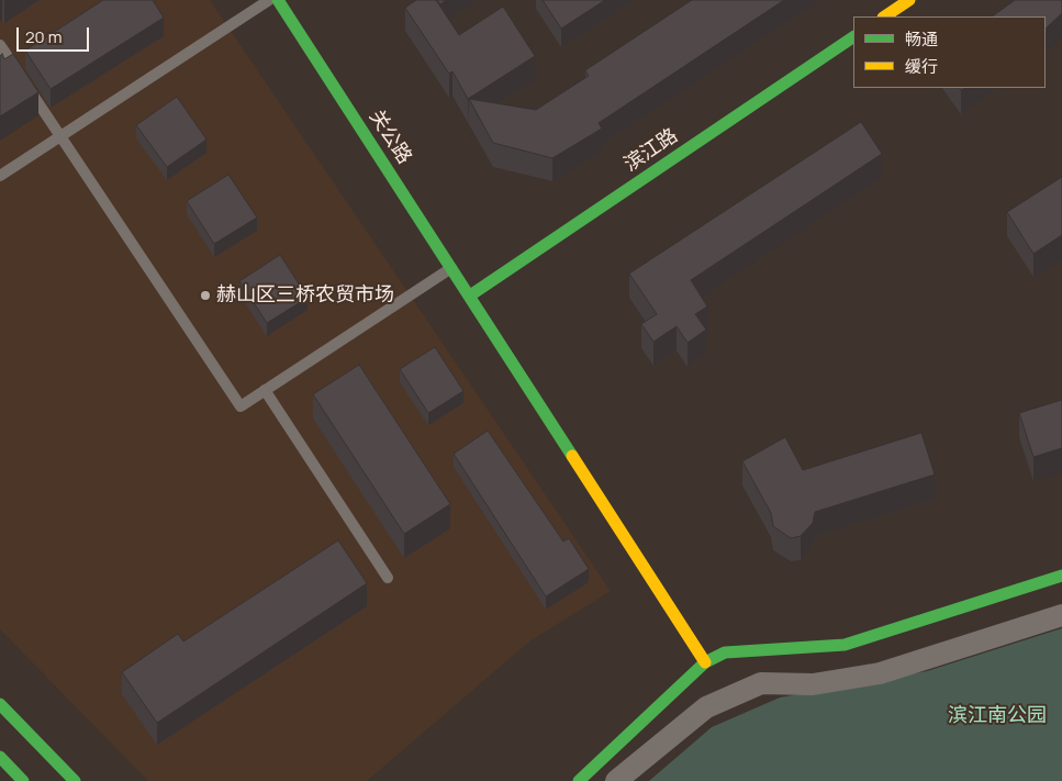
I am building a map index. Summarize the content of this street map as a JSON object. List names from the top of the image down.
{
  "streets": {
    "main road": ["关公路", "滨江路"]
  },
  "crossings": [
    ["关公路", "滨江路"]
  ],
  "parks": ["滨江南公园"],
  "places": ["赫山区三桥农贸市场"],
  "legend": ["畅通", "缓行"],
  "scale_bar": "20 m"
}
